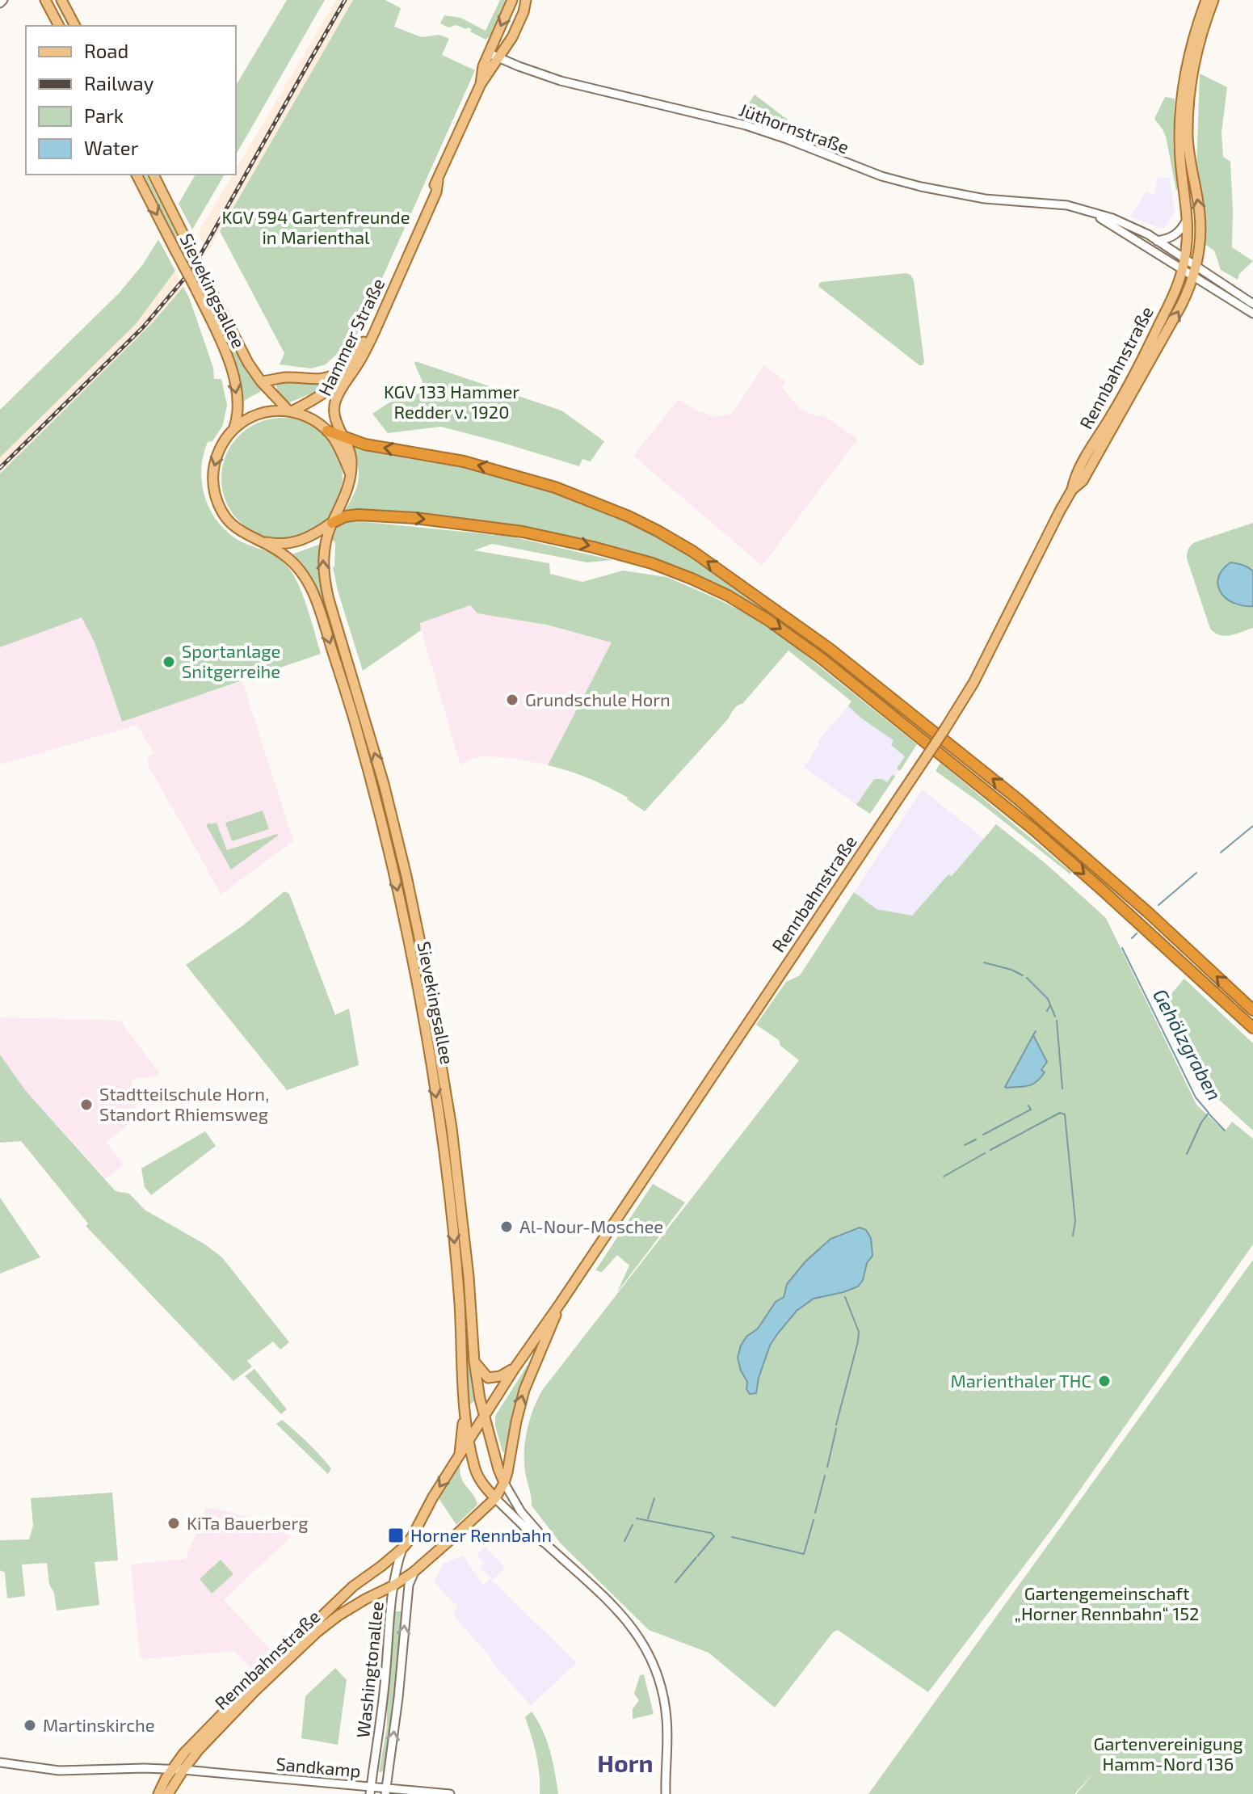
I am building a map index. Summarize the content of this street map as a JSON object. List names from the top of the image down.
{
  "streets": {
    "main road": ["Sievekingsallee", "Hammer Straße", "Rennbahnstraße"],
    "street": ["Jüthornstraße", "Washingtonallee", "Sandkamp"]
  },
  "crossings": [
    ["Jüthornstraße", "Hammer Straße"],
    ["Jüthornstraße", "Rennbahnstraße"],
    ["Sievekingsallee", "Hammer Straße"],
    ["Sievekingsallee", "Rennbahnstraße"],
    ["Rennbahnstraße", "Washingtonallee"],
    ["Rennbahnstraße", "Sandkamp"],
    ["Washingtonallee", "Sandkamp"]
  ],
  "districts": ["Horn"],
  "water": ["Gehölzgraben"],
  "parks": [
    "KGV 594 Gartenfreunde in Marienthal",
    "KGV 133 Hammer Redder v. 1920",
    "Gartengemeinschaft „Horner Rennbahn“ 152",
    "Gartenvereinigung Hamm-Nord 136"
  ],
  "places": {
    "other": [
      "Sportanlage Snitgerreihe",
      "Grundschule Horn",
      "Stadtteilschule Horn, Standort Rhiemsweg",
      "Al-Nour-Moschee",
      "Marienthaler THC",
      "KiTa Bauerberg",
      "Martinskirche"
    ],
    "transit": ["Horner Rennbahn"]
  },
  "legend": [
    "Road",
    "Railway",
    "Park",
    "Water"
  ]
}
